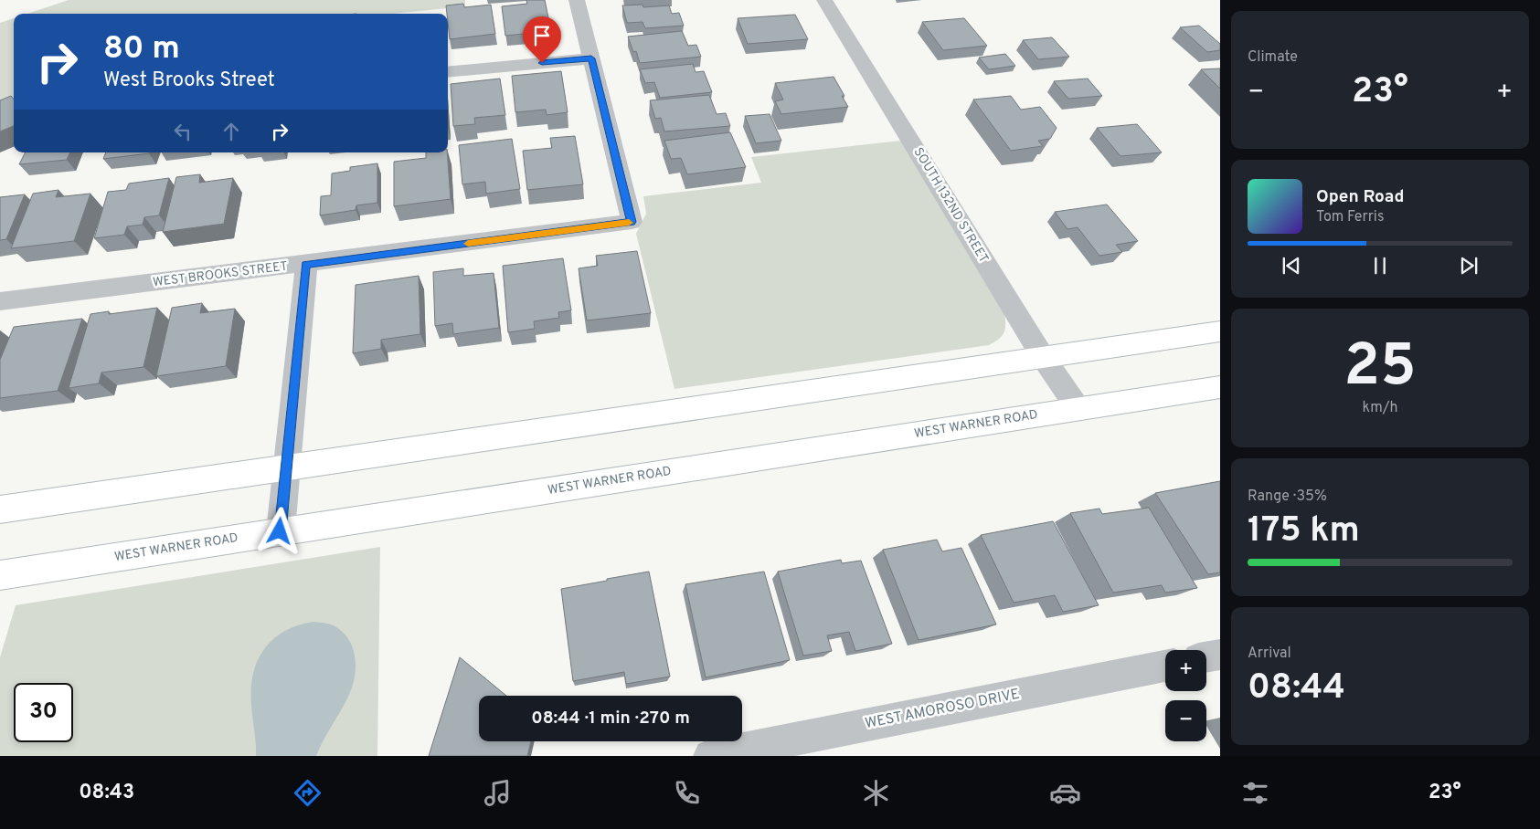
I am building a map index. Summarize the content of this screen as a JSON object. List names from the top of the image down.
{
  "streets": {
    "main road": ["WEST WARNER ROAD"],
    "street": ["SOUTH 132ND STREET", "WEST BROOKS STREET", "WEST AMOROSO DRIVE"]
  },
  "crossings": [
    ["SOUTH 132ND STREET", "WEST WARNER ROAD"]
  ],
  "page": {
    "tile": [
      "Climate",
      ["25", "km/h"],
      ["Range · 35%", "175 km"],
      ["Arrival", "08:44"]
    ],
    "turn": ["80 m", "West Brooks Street"],
    "heat": ["−", "23°", "+"],
    "song": ["Open Road", "Tom Ferris"],
    "map_buttons": ["+", "−"],
    "limit": "30",
    "trip": "08:44 · 1 min · 270 m",
    "tabs": ["08:43", "23°"]
  }
}
